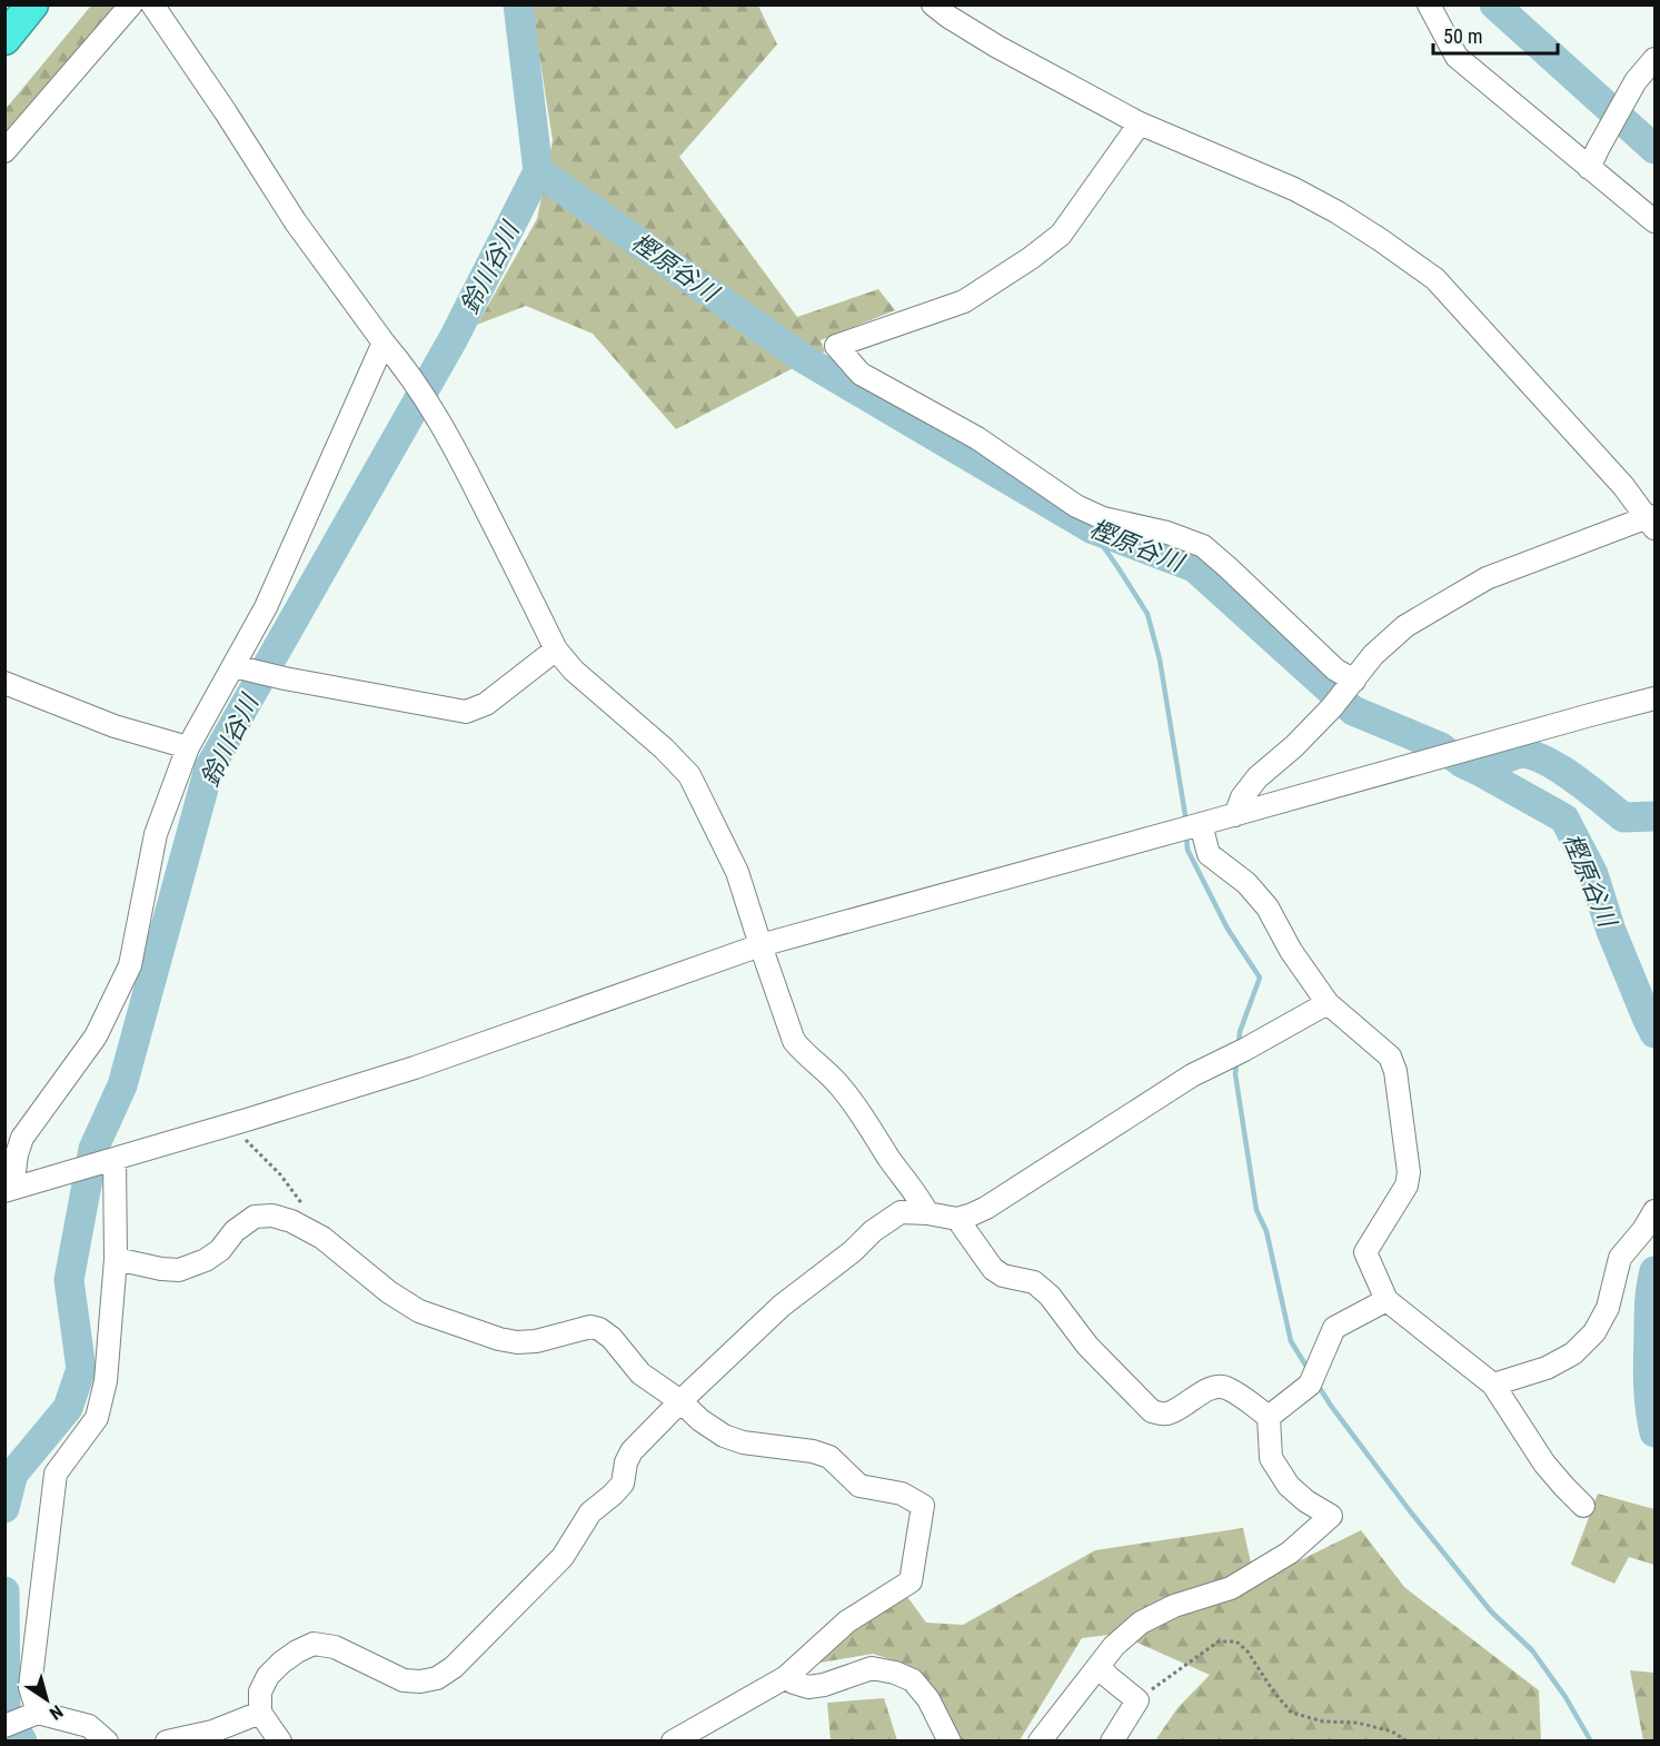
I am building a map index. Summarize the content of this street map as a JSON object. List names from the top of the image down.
{
  "water": ["樫原谷川", "鈴川谷川"],
  "scale_bar": "50 m",
  "north": "bottom right"
}
